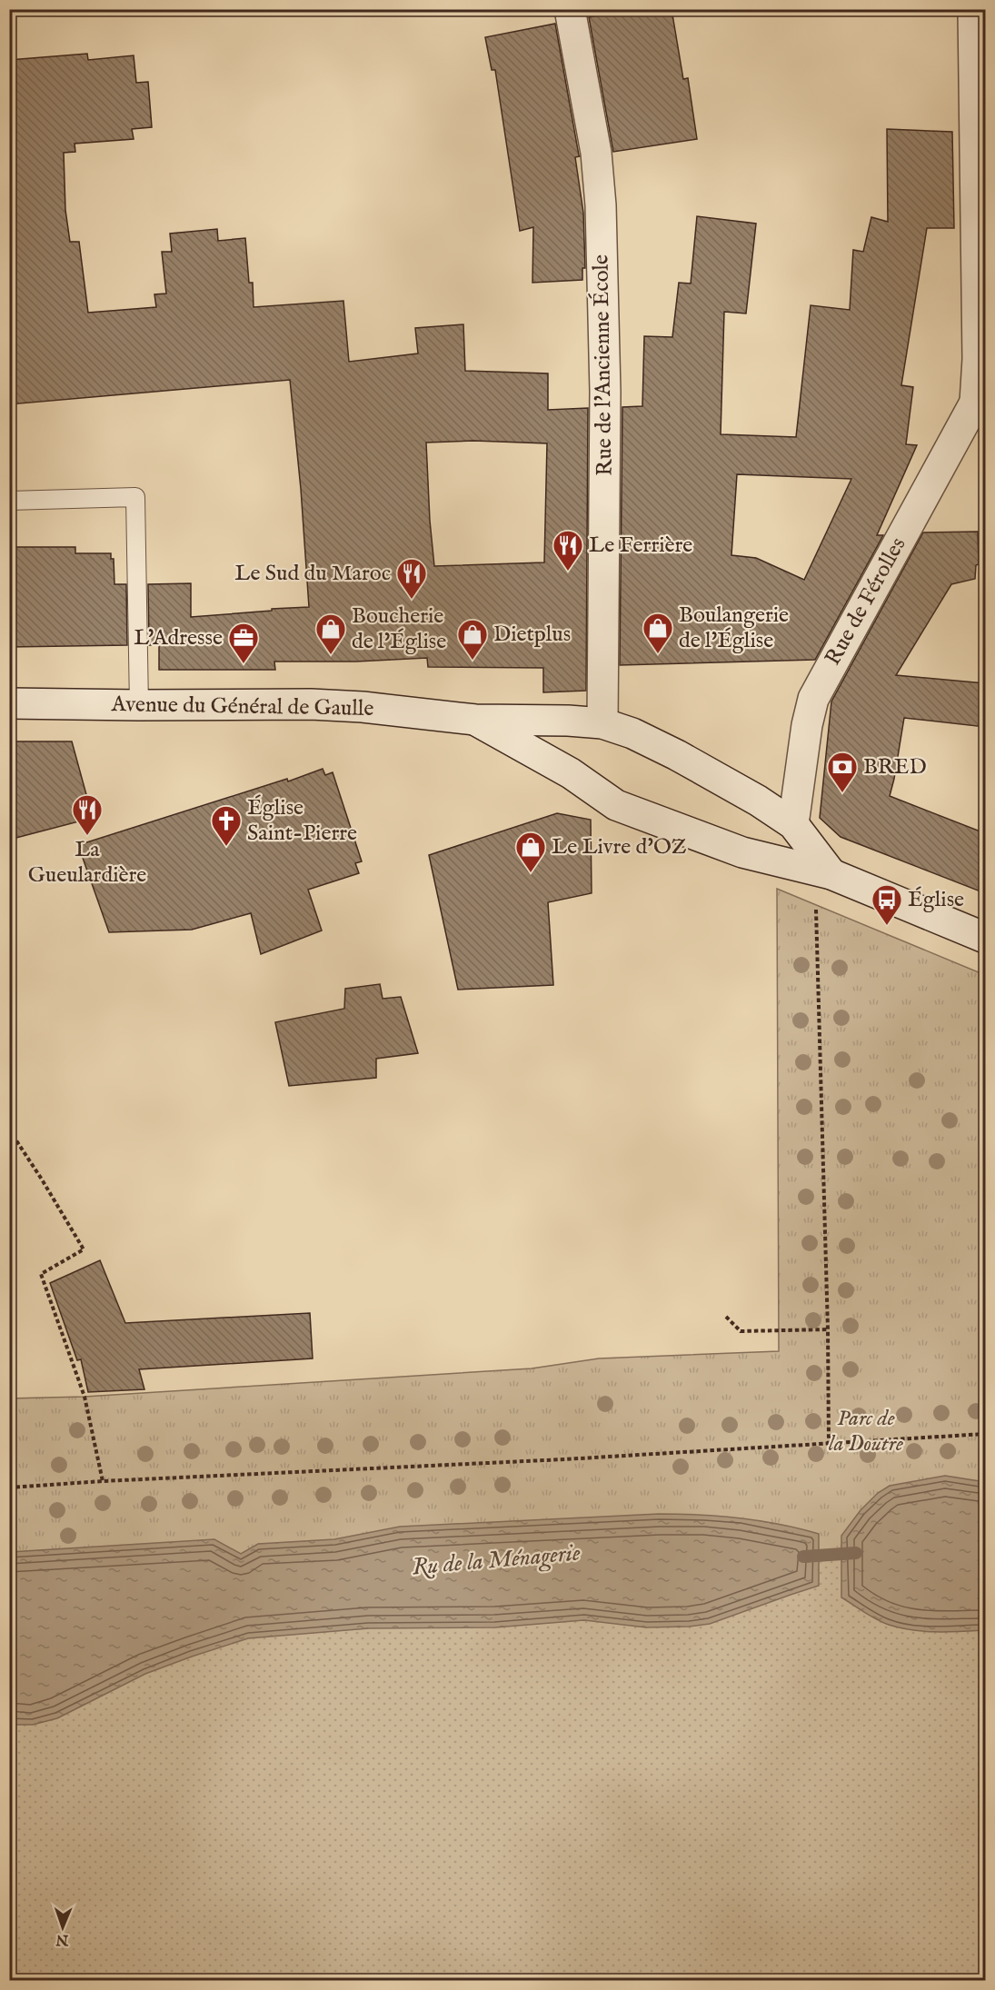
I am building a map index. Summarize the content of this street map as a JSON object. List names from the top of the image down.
{
  "streets": {
    "street": ["Rue de l'Ancienne École", "Rue de Férolles", "Avenue du Général de Gaulle"]
  },
  "crossings": [
    ["Rue de l'Ancienne École", "Avenue du Général de Gaulle"],
    ["Rue de Férolles", "Avenue du Général de Gaulle"]
  ],
  "water": ["Ru de la Ménagerie"],
  "parks": ["Parc de la Doutre"],
  "places": {
    "restaurant": ["Le Ferrière", "Le Sud du Maroc", "La Gueulardière"],
    "shop": [
      "Boulangerie de l'Église",
      "Boucherie de l'Église",
      "Dietplus",
      "Le Livre d'OZ"
    ],
    "office": ["L'Adresse"],
    "bank": ["BRED"],
    "church": ["Église Saint-Pierre"],
    "bus stop": ["Église"]
  },
  "north": "bottom"
}
